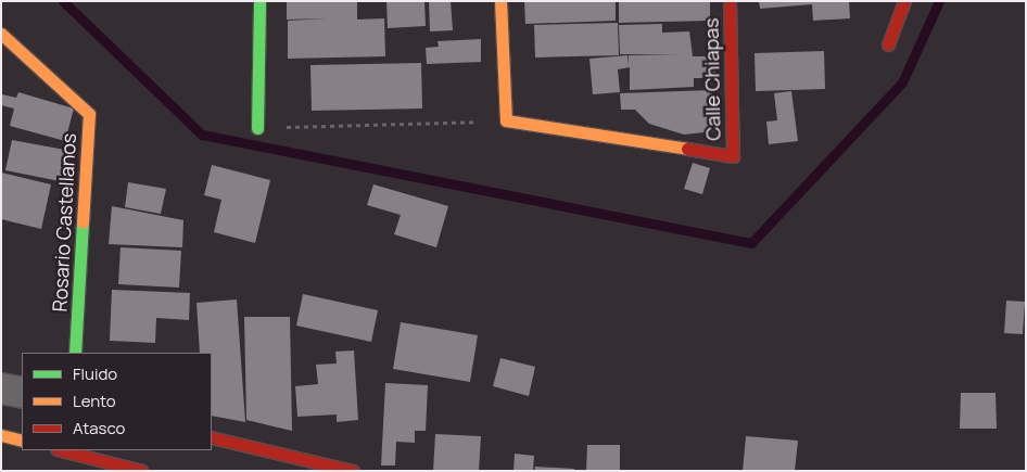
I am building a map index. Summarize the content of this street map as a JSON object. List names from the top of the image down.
{
  "streets": {
    "street": ["Calle Chiapas", "Rosario Castellanos"]
  },
  "legend": ["Fluido", "Lento", "Atasco"]
}
